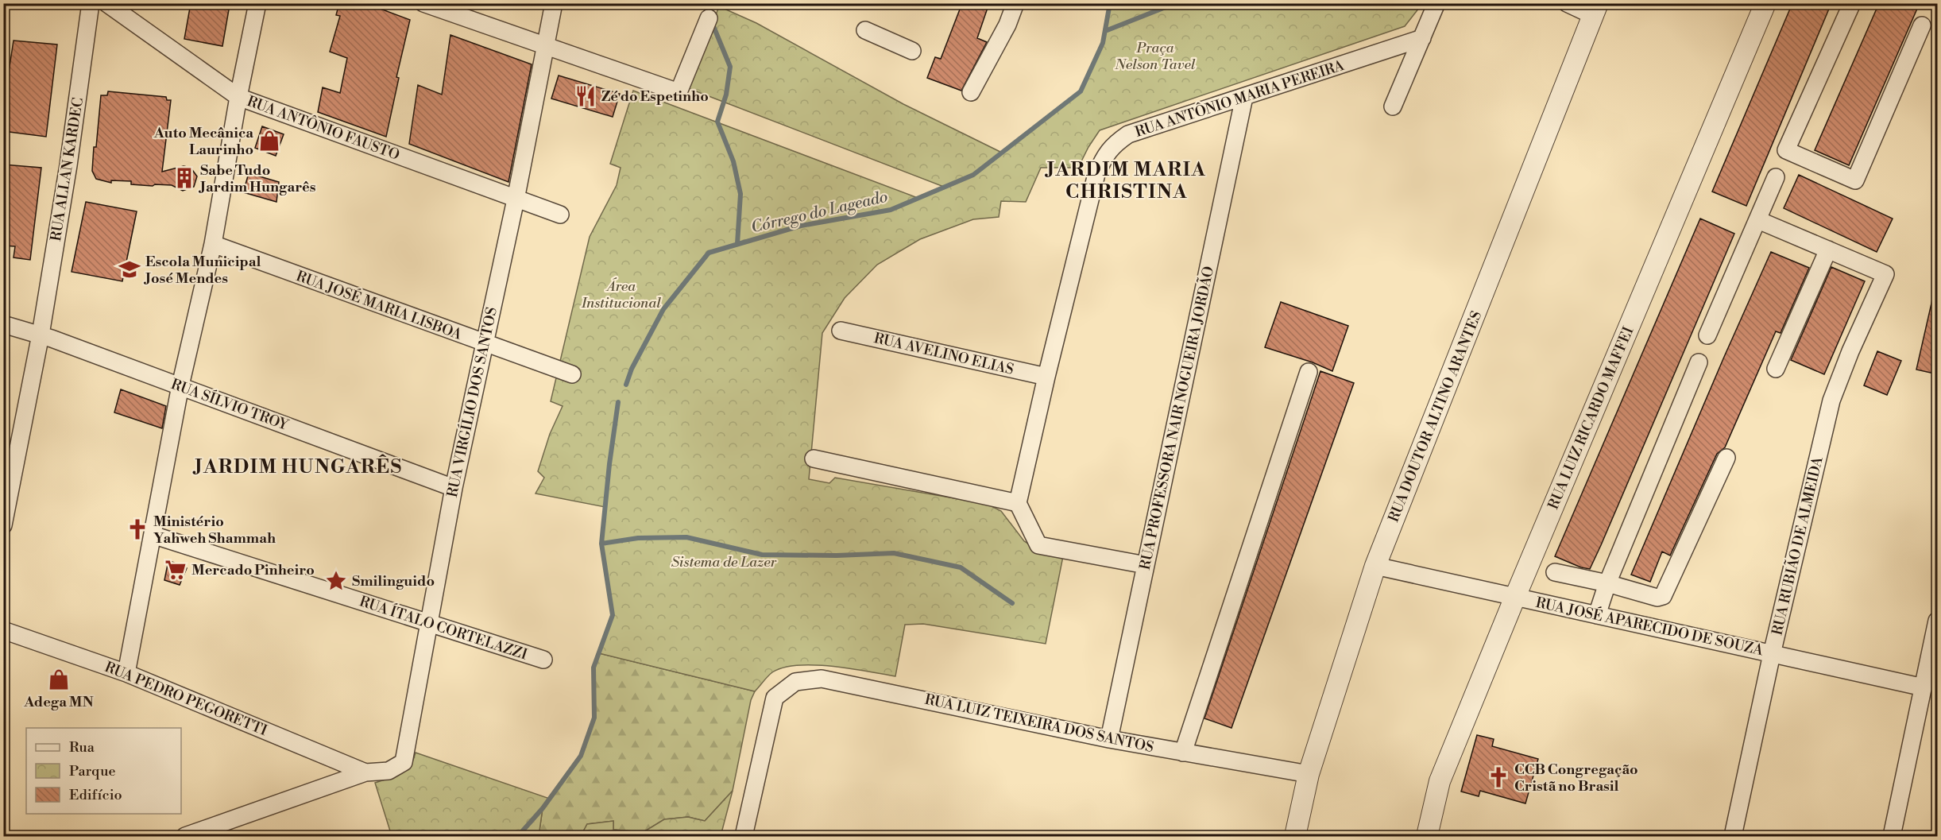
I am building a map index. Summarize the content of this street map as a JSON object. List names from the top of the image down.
{
  "streets": {
    "street": [
      "RUA ANTÔNIO MARIA PEREIRA",
      "RUA ANTÔNIO FAUSTO",
      "RUA ALLAN KARDEC",
      "RUA JOSÉ MARIA LISBOA",
      "RUA AVELINO ELIAS",
      "RUA VIRGÍLIO DOS SANTOS",
      "RUA SÍLVIO TROY",
      "RUA DOUTOR ALTINO ARANTES",
      "RUA PROFESSORA NAIR NOGUEIRA JORDÃO",
      "RUA LUIZ RICARDO MAFFEI",
      "RUA RUBIÃO DE ALMEIDA",
      "RUA JOSÉ APARECIDO DE SOUZA",
      "RUA ÍTALO CORTELAZZI",
      "RUA PEDRO PEGORETTI",
      "RUA LUIZ TEIXEIRA DOS SANTOS"
    ]
  },
  "crossings": [
    ["RUA ANTÔNIO MARIA PEREIRA", "RUA AVELINO ELIAS"],
    ["RUA ANTÔNIO MARIA PEREIRA", "RUA PROFESSORA NAIR NOGUEIRA JORDÃO"],
    ["RUA ANTÔNIO FAUSTO", "RUA VIRGÍLIO DOS SANTOS"],
    ["RUA ALLAN KARDEC", "RUA SÍLVIO TROY"],
    ["RUA JOSÉ MARIA LISBOA", "RUA VIRGÍLIO DOS SANTOS"],
    ["RUA VIRGÍLIO DOS SANTOS", "RUA SÍLVIO TROY"],
    ["RUA VIRGÍLIO DOS SANTOS", "RUA ÍTALO CORTELAZZI"],
    ["RUA VIRGÍLIO DOS SANTOS", "RUA PEDRO PEGORETTI"],
    ["RUA DOUTOR ALTINO ARANTES", "RUA JOSÉ APARECIDO DE SOUZA"],
    ["RUA DOUTOR ALTINO ARANTES", "RUA LUIZ TEIXEIRA DOS SANTOS"],
    ["RUA PROFESSORA NAIR NOGUEIRA JORDÃO", "RUA LUIZ TEIXEIRA DOS SANTOS"],
    ["RUA LUIZ RICARDO MAFFEI", "RUA JOSÉ APARECIDO DE SOUZA"],
    ["RUA RUBIÃO DE ALMEIDA", "RUA JOSÉ APARECIDO DE SOUZA"]
  ],
  "districts": ["JARDIM MARIA CHRISTINA", "JARDIM HUNGARÊS"],
  "water": ["Córrego do Lageado"],
  "parks": ["Praça Nelson Tavel", "Área Institucional", "Sistema de Lazer"],
  "places": {
    "restaurant": ["Zé do Espetinho"],
    "shop": ["Auto Mecânica Laurinho", "Adega MN"],
    "building": ["Sabe Tudo Jardim Hungarês"],
    "school or university": ["Escola Municipal José Mendes"],
    "church": ["Ministério Yahweh Shammah", "CCB Congregação Cristã no Brasil"],
    "supermarket": ["Mercado Pinheiro"],
    "place": ["Smilinguido"]
  },
  "legend": ["Rua", "Parque", "Edifício"]
}
